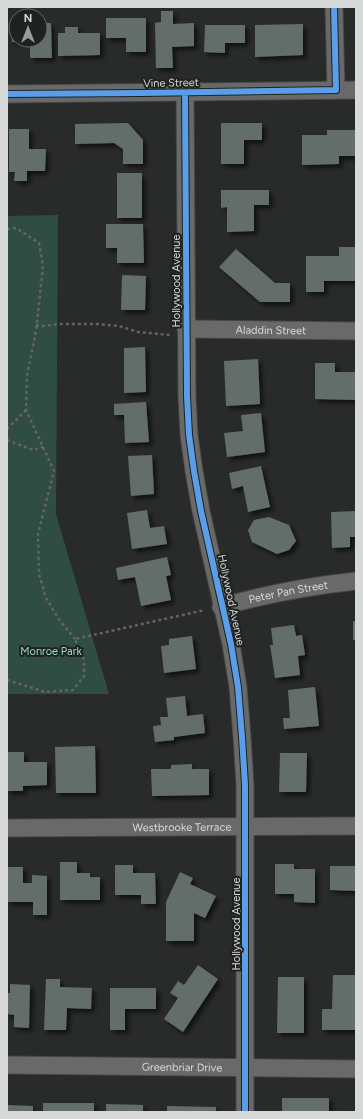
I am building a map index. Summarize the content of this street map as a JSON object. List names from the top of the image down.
{
  "streets": {
    "street": [
      "Vine Street",
      "Hollywood Avenue",
      "Aladdin Street",
      "Peter Pan Street",
      "Westbrooke Terrace",
      "Greenbriar Drive"
    ]
  },
  "crossings": [
    ["Vine Street", "Hollywood Avenue"],
    ["Hollywood Avenue", "Aladdin Street"],
    ["Hollywood Avenue", "Peter Pan Street"],
    ["Hollywood Avenue", "Westbrooke Terrace"],
    ["Hollywood Avenue", "Greenbriar Drive"]
  ],
  "parks": ["Monroe Park"],
  "north": "top"
}
